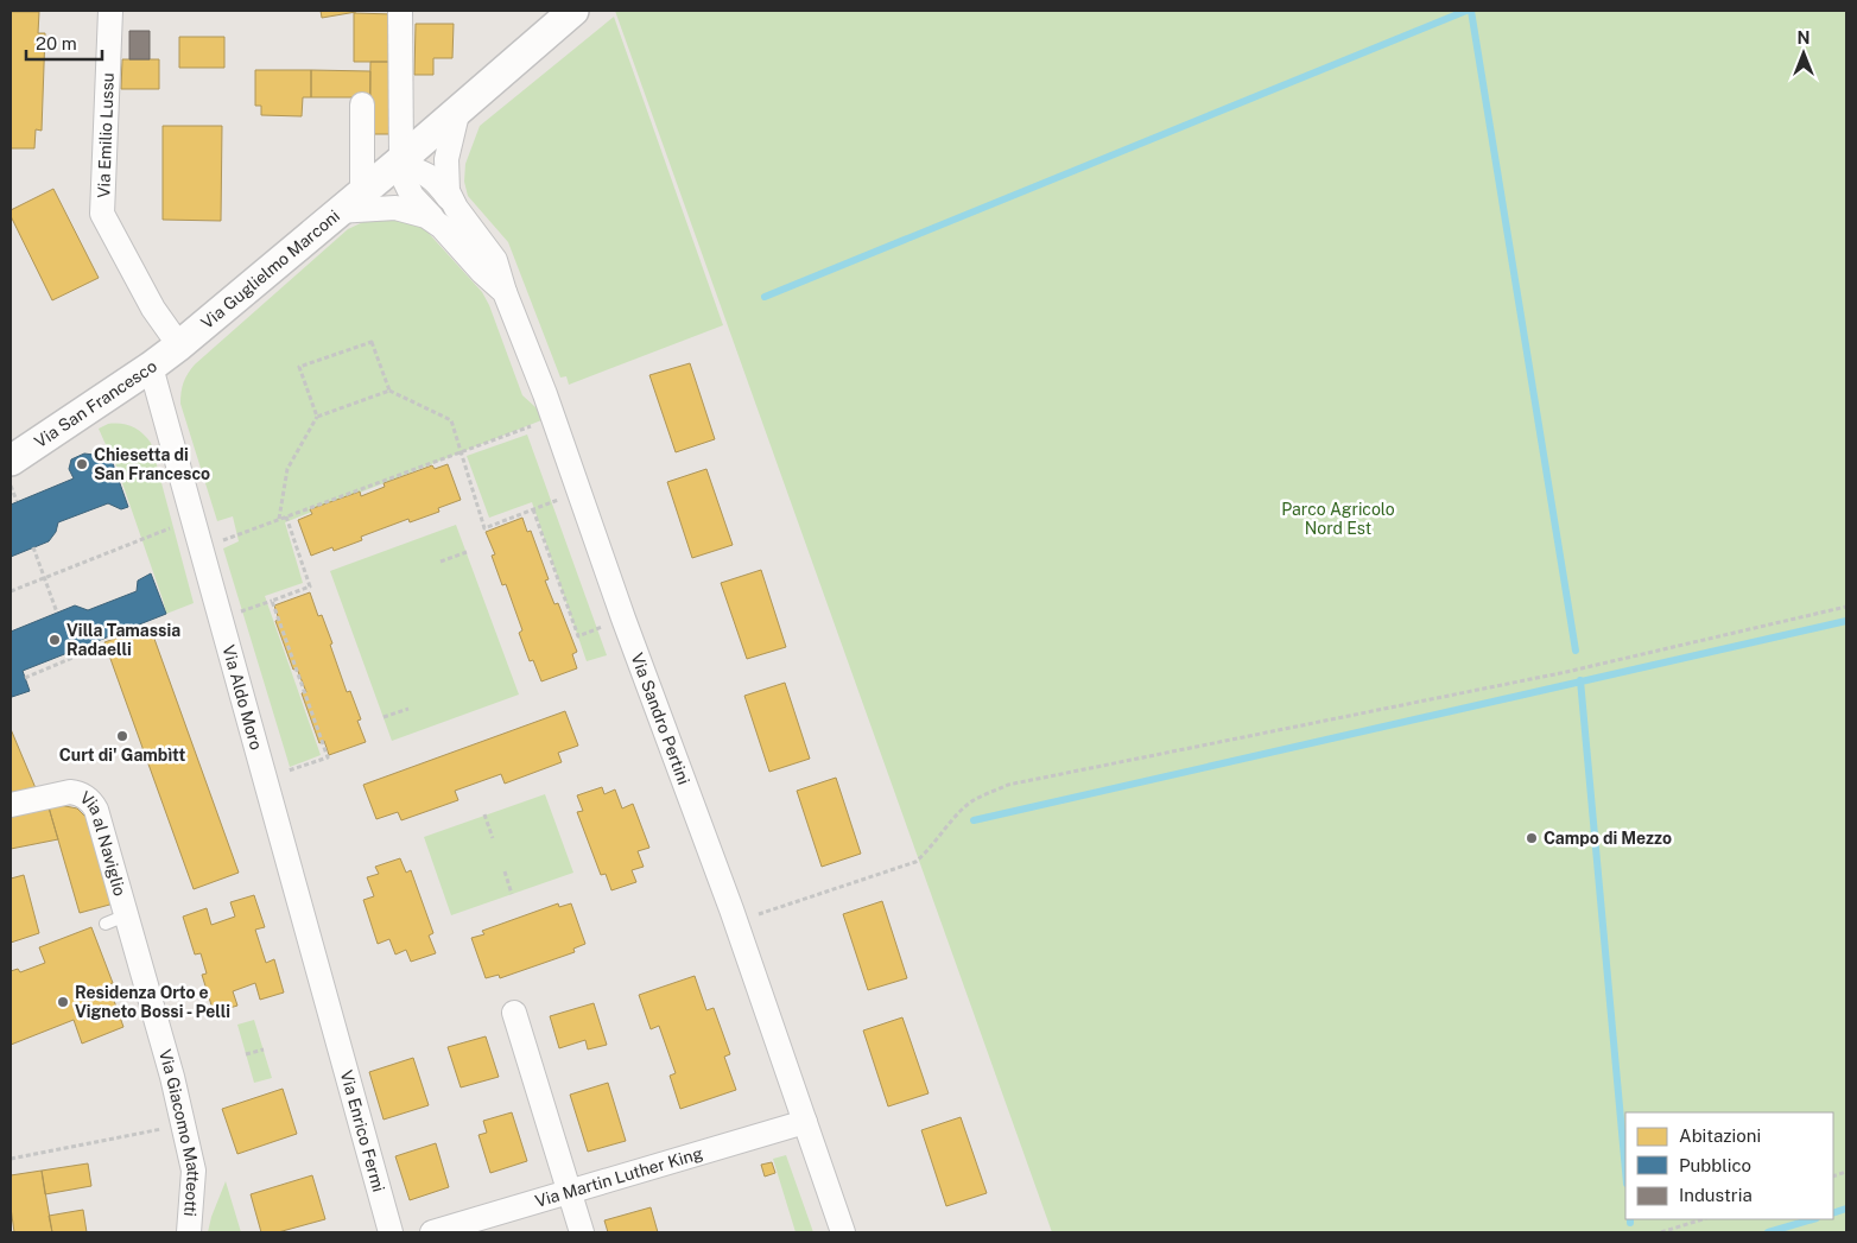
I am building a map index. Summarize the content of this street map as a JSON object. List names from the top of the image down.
{
  "streets": {
    "street": [
      "Via Emilio Lussu",
      "Via Guglielmo Marconi",
      "Via San Francesco",
      "Via Aldo Moro",
      "Via Sandro Pertini",
      "Via al Naviglio",
      "Via Enrico Fermi",
      "Via Giacomo Matteotti",
      "Via Martin Luther King"
    ]
  },
  "crossings": [
    ["Via Emilio Lussu", "Via Guglielmo Marconi"],
    ["Via Emilio Lussu", "Via San Francesco"],
    ["Via Guglielmo Marconi", "Via San Francesco"],
    ["Via Guglielmo Marconi", "Via Sandro Pertini"],
    ["Via San Francesco", "Via Aldo Moro"],
    ["Via Aldo Moro", "Via Enrico Fermi"],
    ["Via Sandro Pertini", "Via Martin Luther King"],
    ["Via al Naviglio", "Via Giacomo Matteotti"]
  ],
  "parks": ["Parco Agricolo Nord Est"],
  "places": [
    "Chiesetta di San Francesco",
    "Villa Tamassia Radaelli",
    "Curt di' Gambìtt",
    "Campo di Mezzo",
    "Residenza Orto e Vigneto Bossi - Pelli"
  ],
  "legend": ["Abitazioni", "Pubblico", "Industria"],
  "scale_bar": "20 m",
  "north": "top"
}
